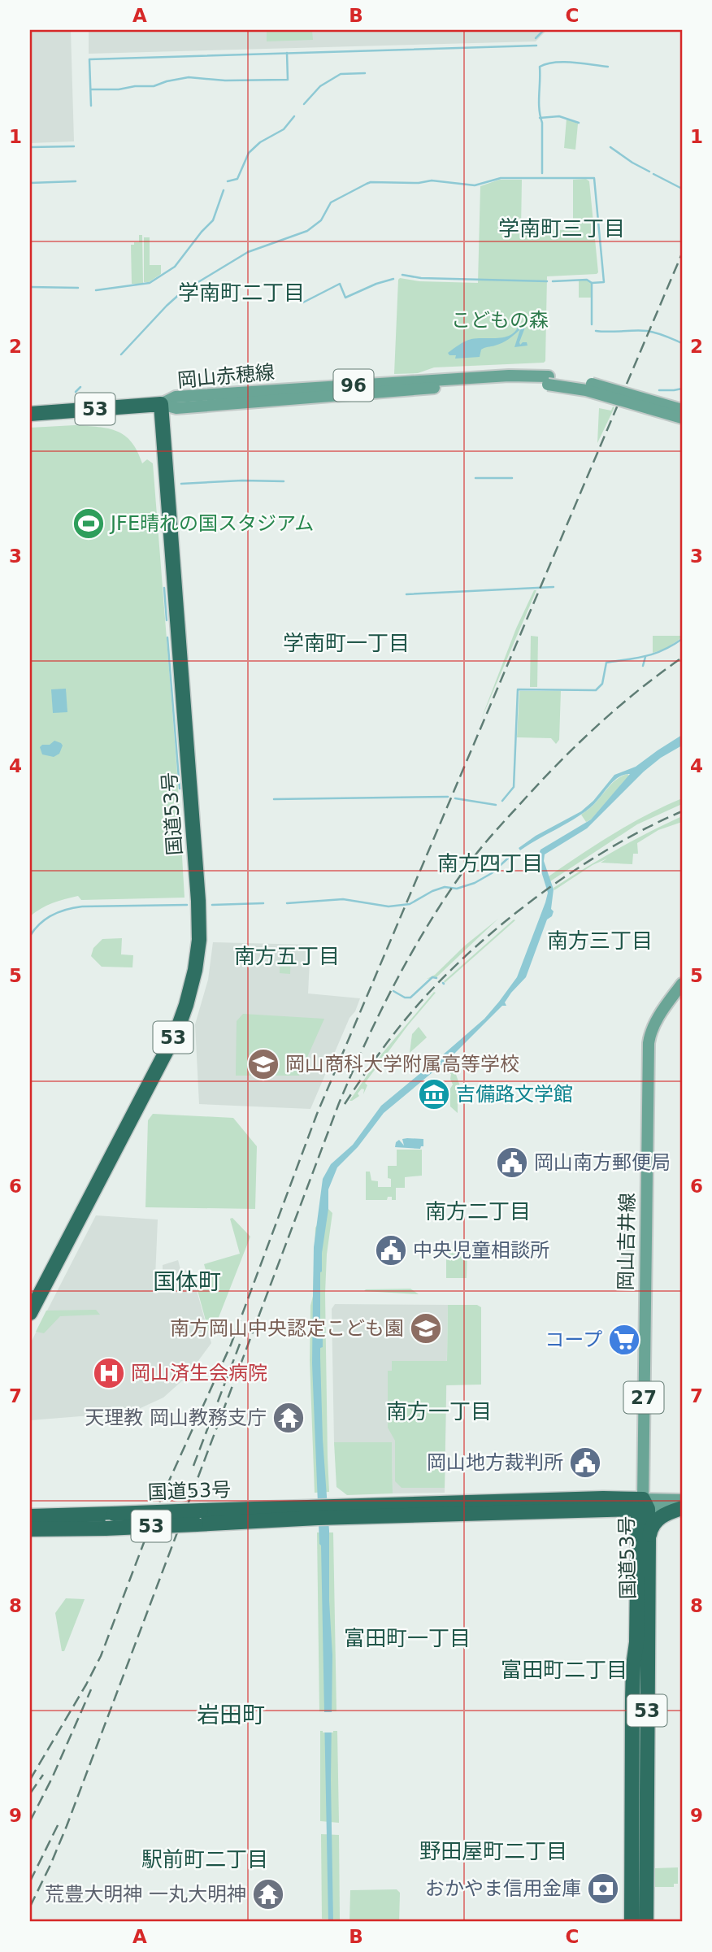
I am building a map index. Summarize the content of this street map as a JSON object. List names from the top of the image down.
{
  "streets": {
    "highway": ["53", "国道53号"],
    "main road": [
      "岡山赤穂線",
      "96",
      "岡山吉井線",
      "27"
    ]
  },
  "crossings": [
    ["岡山赤穂線", "53"],
    ["岡山赤穂線", "国道53号"],
    ["53", "国道53号"],
    ["国道53号", "岡山吉井線"]
  ],
  "districts": [
    "学南町三丁目",
    "学南町二丁目",
    "学南町一丁目",
    "南方四丁目",
    "南方三丁目",
    "南方五丁目",
    "南方二丁目",
    "国体町",
    "南方一丁目",
    "富田町一丁目",
    "富田町二丁目",
    "岩田町",
    "野田屋町二丁目",
    "駅前町二丁目"
  ],
  "parks": ["こどもの森"],
  "places": {
    "sports": ["JFE晴れの国スタジアム"],
    "school or university": ["岡山商科大学附属高等学校", "南方岡山中央認定こども園"],
    "museum": ["吉備路文学館"],
    "public building": ["岡山南方郵便局", "中央児童相談所", "岡山地方裁判所"],
    "supermarket": ["コープ"],
    "hospital": ["岡山済生会病院"],
    "temple": ["天理教 岡山教務支庁", "荒豊大明神 一丸大明神"],
    "bank": ["おかやま信用金庫"]
  },
  "grid": {
    "columns": ["A", "B", "C"],
    "rows": [
      "1",
      "2",
      "3",
      "4",
      "5",
      "6",
      "7",
      "8",
      "9"
    ]
  }
}
